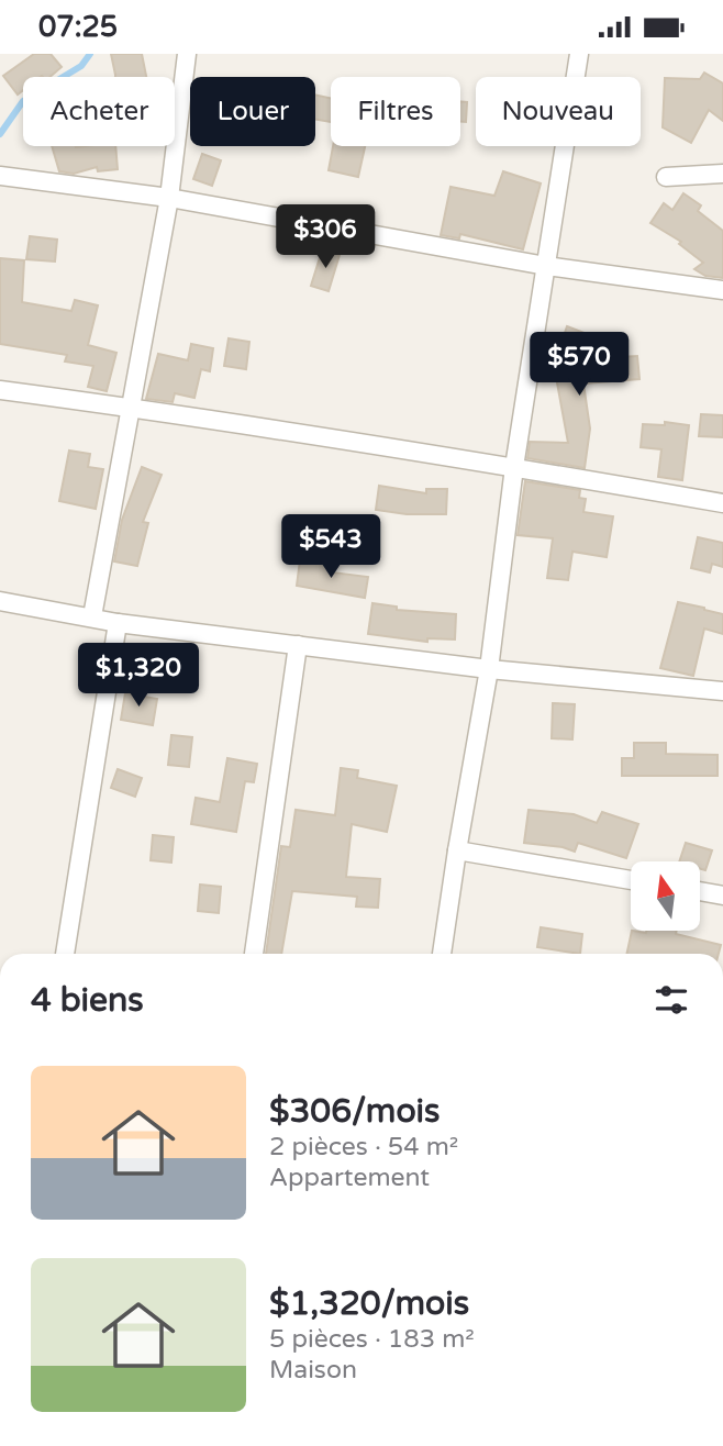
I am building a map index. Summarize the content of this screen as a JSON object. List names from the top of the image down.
{
  "north": "top",
  "page": {
    "status": "07:25",
    "chip": [
      "Acheter",
      "Louer",
      "Filtres",
      "Nouveau"
    ],
    "price": [
      "$306",
      "$570",
      "$543",
      "$1,320"
    ],
    "heading": "4 biens",
    "list": [
      {
        "name": "$306/mois",
        "note": "2 pièces · 54 m² · Appartement"
      },
      {
        "name": "$1,320/mois",
        "note": "5 pièces · 183 m² · Maison"
      }
    ]
  }
}
